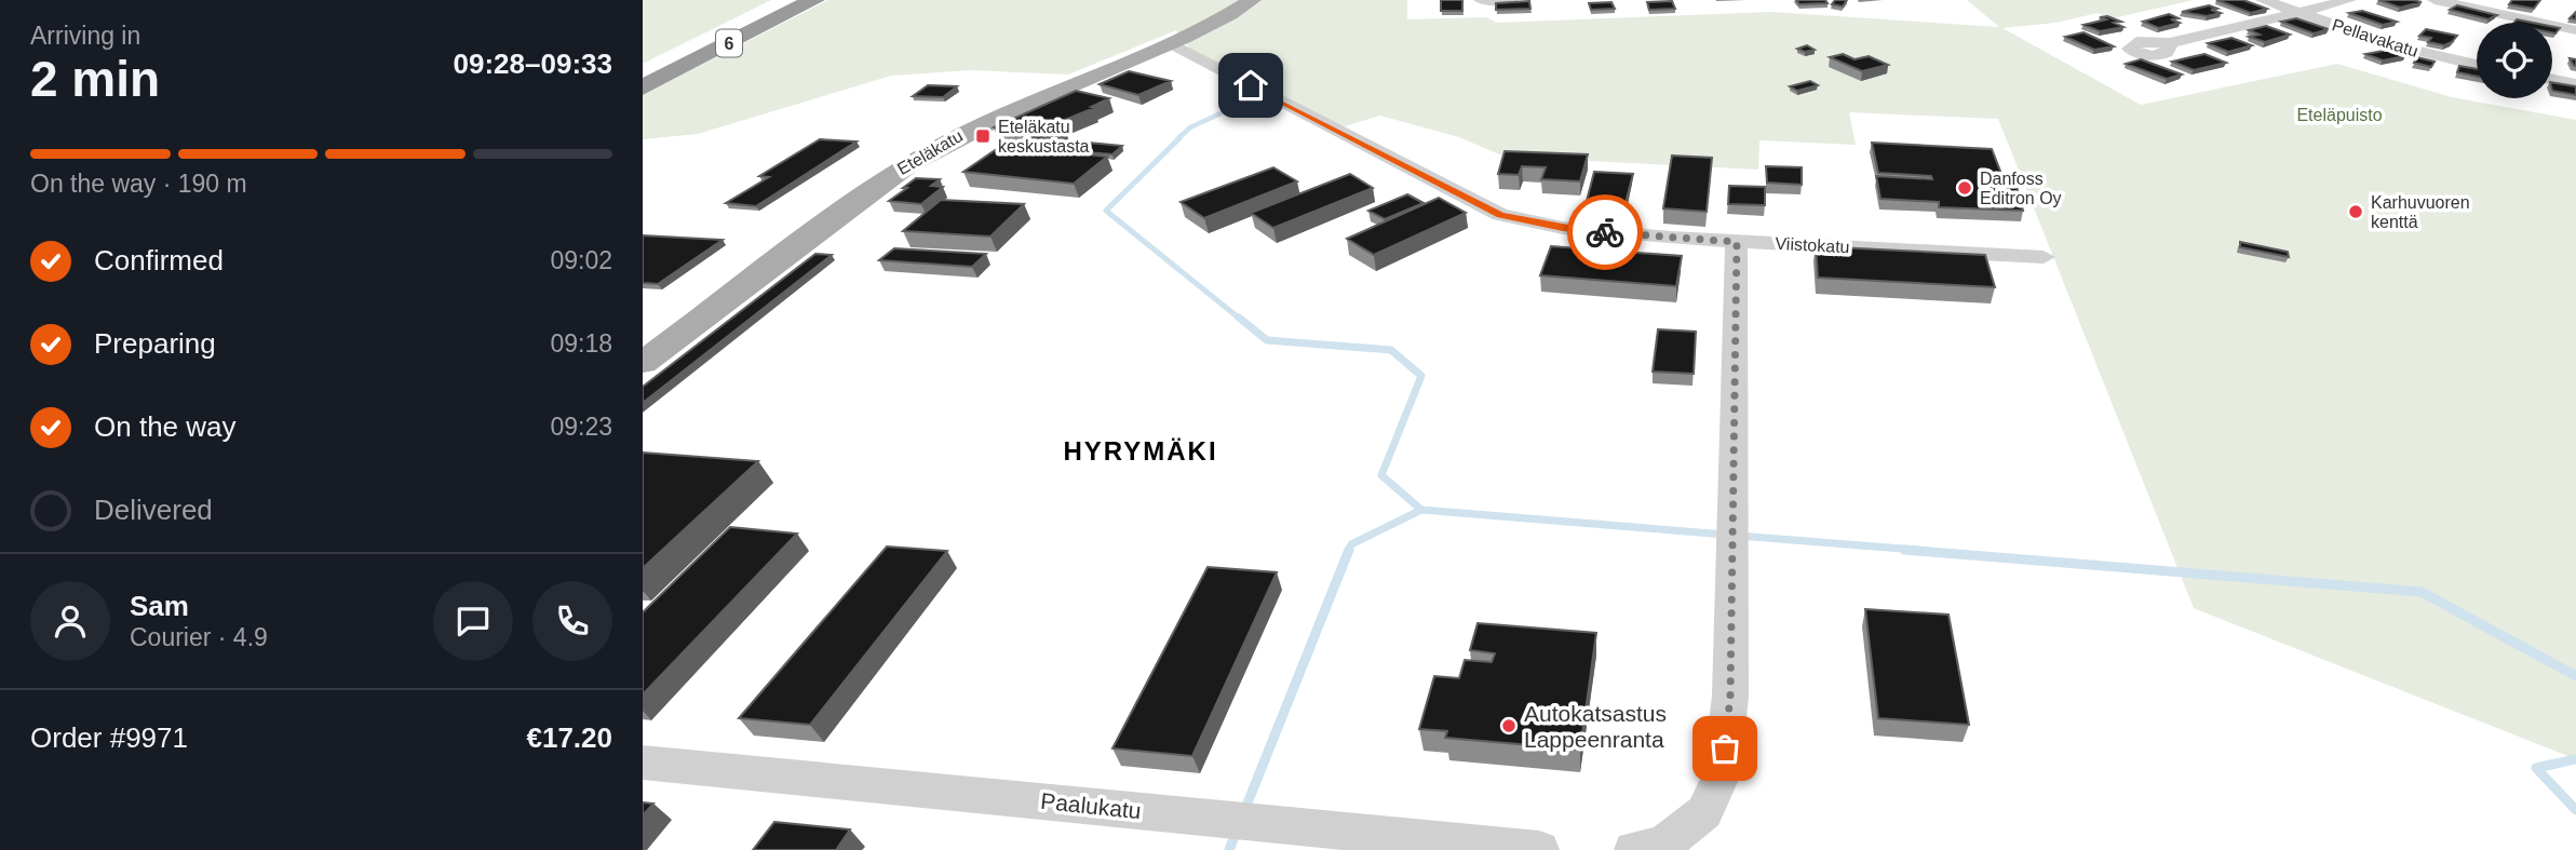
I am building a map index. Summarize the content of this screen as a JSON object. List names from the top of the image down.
{
  "streets": {
    "highway": ["6"],
    "main road": ["Eteläkatu"],
    "street": ["Pellavakatu", "Viistokatu", "Paalukatu"]
  },
  "crossings": [
    ["Eteläkatu", "Viistokatu"]
  ],
  "districts": ["HYRYMÄKI"],
  "parks": ["Eteläpuisto"],
  "places": {
    "transit": ["Eteläkatu keskustasta"],
    "other": ["Danfoss Editron Oy", "Karhuvuoren kenttä", "Autokatsastus Lappeenranta"]
  },
  "page": {
    "heading": ["2 min", "Arriving in", "09:28–09:33"],
    "panel": [
      "Sam",
      "Courier · 4.9",
      "Order #9971",
      "€17.20"
    ],
    "bar": "On the way · 190 m",
    "list": [
      ["Confirmed", "09:02"],
      ["Preparing", "09:18"],
      ["On the way", "09:23"],
      "Delivered"
    ]
  }
}
